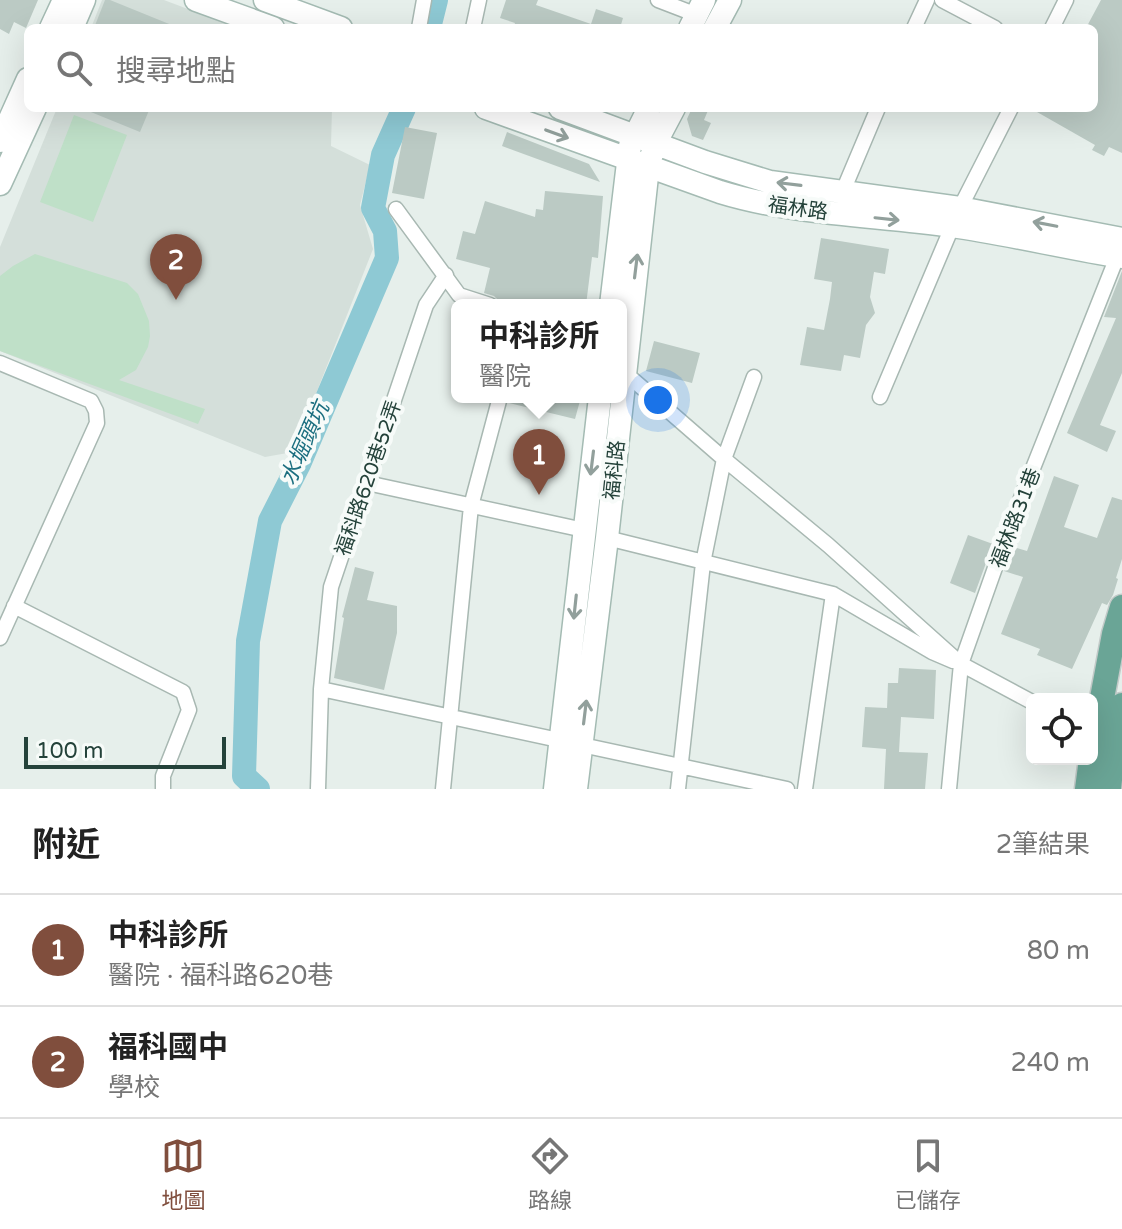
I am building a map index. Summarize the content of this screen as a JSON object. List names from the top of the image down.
{
  "streets": {
    "street": [
      "福林路",
      "福科路",
      "福科路620巷52弄",
      "福林路31巷"
    ]
  },
  "crossings": [
    ["福林路", "福科路"],
    ["福林路", "福林路31巷"]
  ],
  "water": ["水堀頭坑"],
  "scale_bar": "100 m",
  "page": {
    "search": "搜尋地點",
    "pins": ["2", "1"],
    "popup": ["中科診所", "醫院"],
    "scale": "100 m",
    "heading": ["附近", "2筆結果"],
    "list": [
      {
        "mark": "1",
        "name": "中科診所",
        "note": "醫院 · 福科路620巷",
        "value": "80 m"
      },
      {
        "mark": "2",
        "name": "福科國中",
        "note": "學校",
        "value": "240 m"
      }
    ],
    "nav": ["地圖", "路線", "已儲存"]
  }
}
